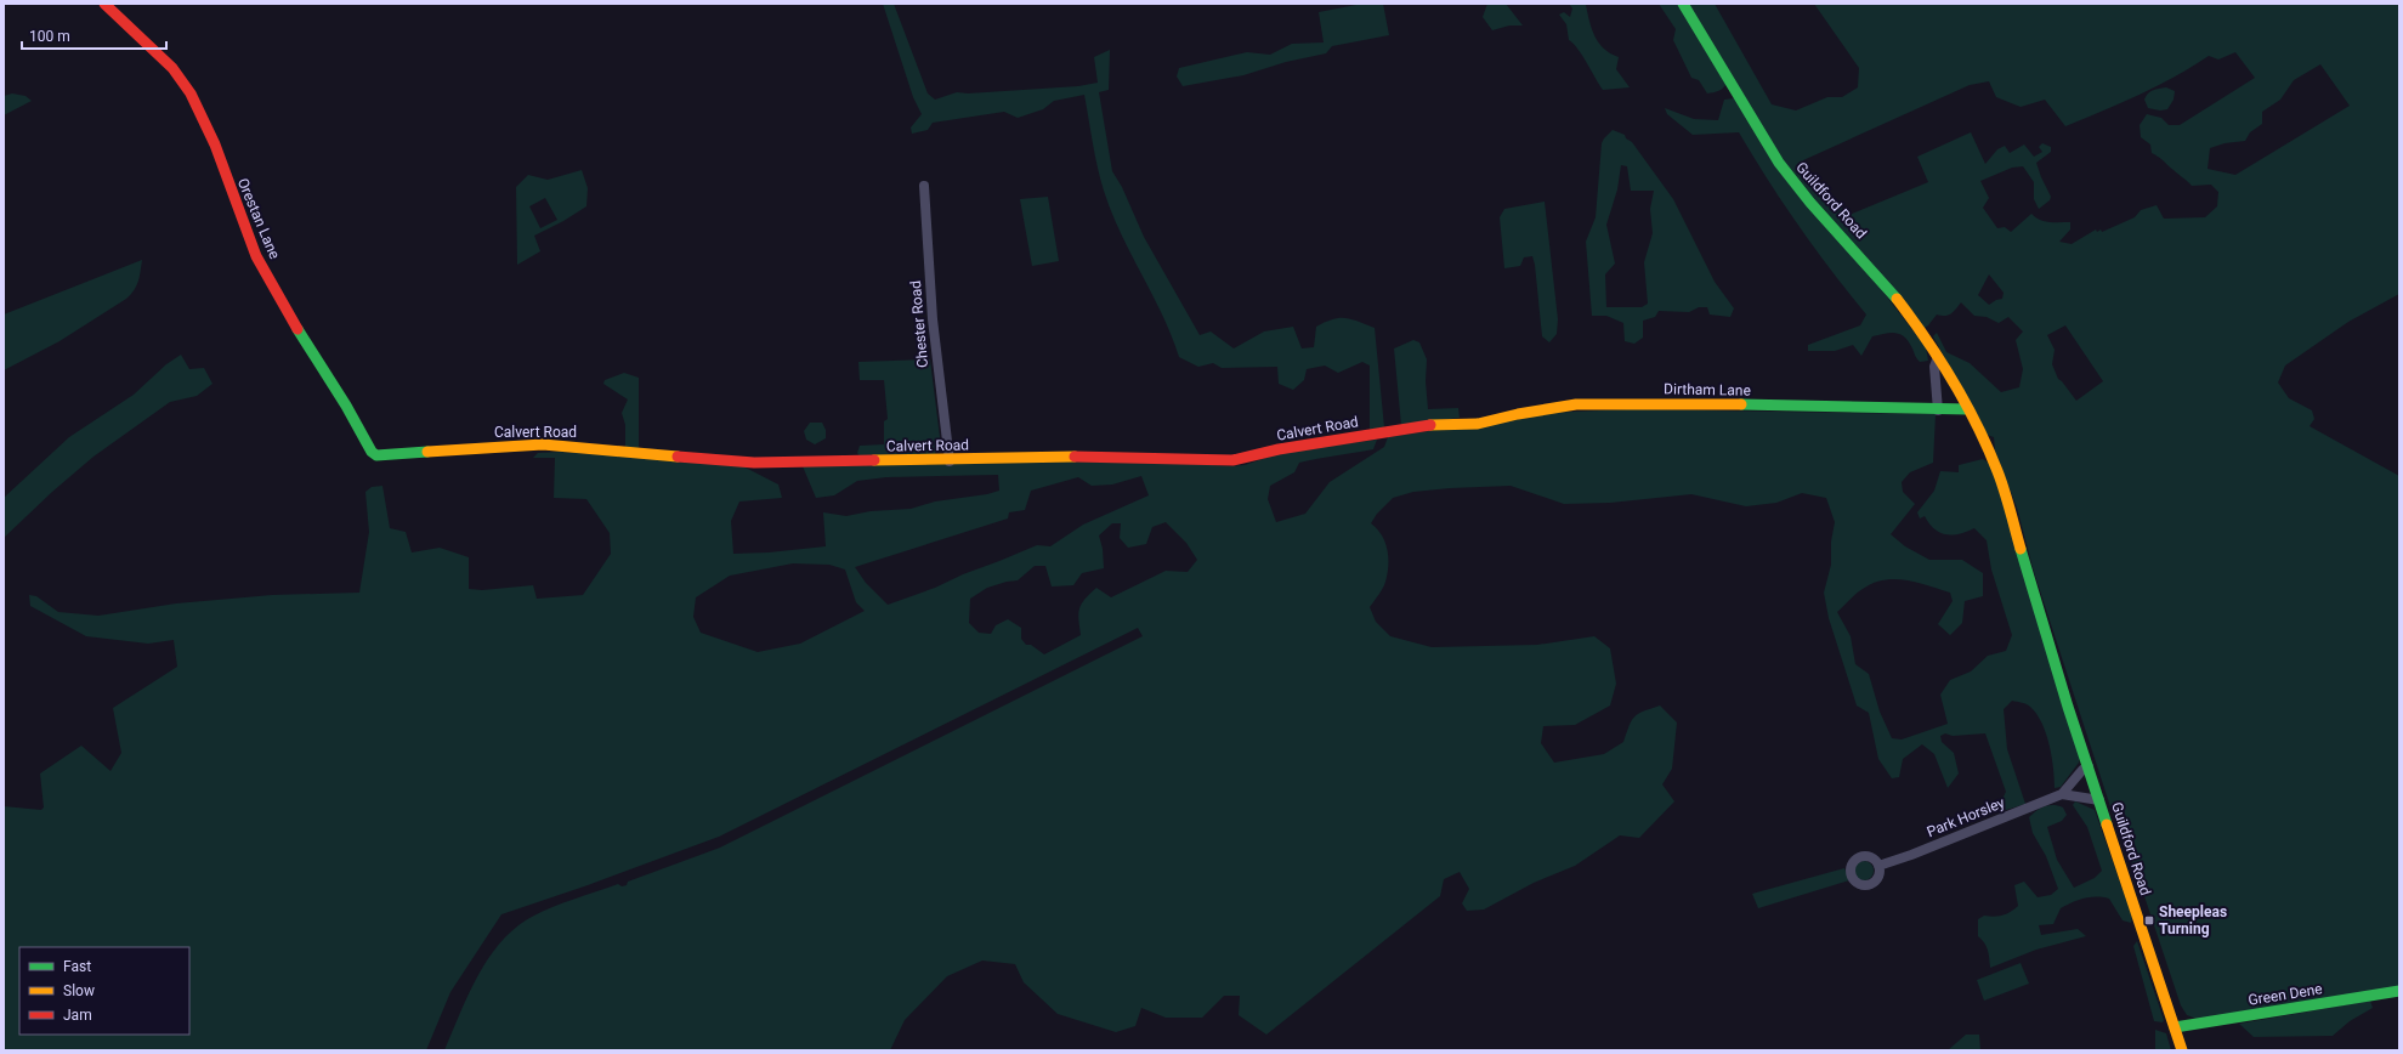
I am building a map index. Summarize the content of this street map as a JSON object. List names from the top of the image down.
{
  "streets": {
    "street": [
      "Guildford Road",
      "Orestan Lane",
      "Chester Road",
      "Dirtham Lane",
      "Calvert Road",
      "Park Horsley",
      "Green Dene"
    ]
  },
  "crossings": [
    ["Guildford Road", "Dirtham Lane"],
    ["Guildford Road", "Park Horsley"],
    ["Guildford Road", "Green Dene"],
    ["Orestan Lane", "Calvert Road"],
    ["Chester Road", "Calvert Road"],
    ["Dirtham Lane", "Calvert Road"]
  ],
  "places": {
    "transit": ["Sheepleas Turning"]
  },
  "legend": ["Fast", "Slow", "Jam"],
  "scale_bar": "100 m"
}
